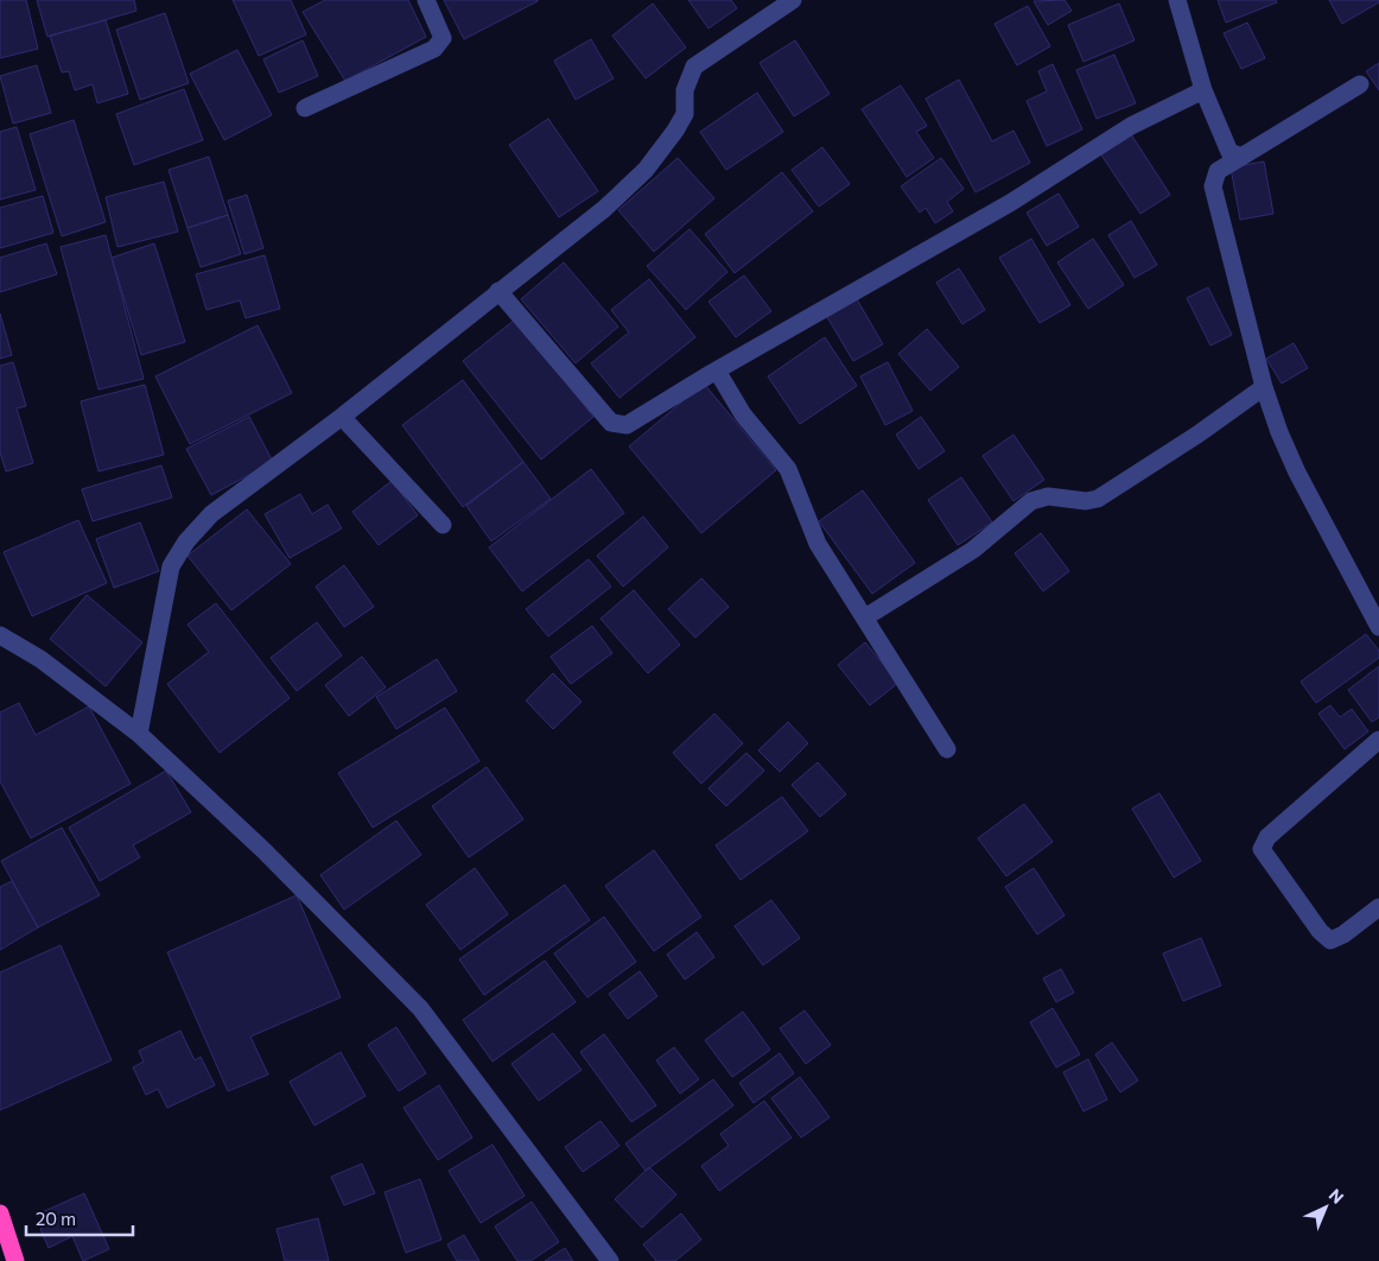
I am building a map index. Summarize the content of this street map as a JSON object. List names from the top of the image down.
{
  "scale_bar": "20 m",
  "north": "top right"
}
